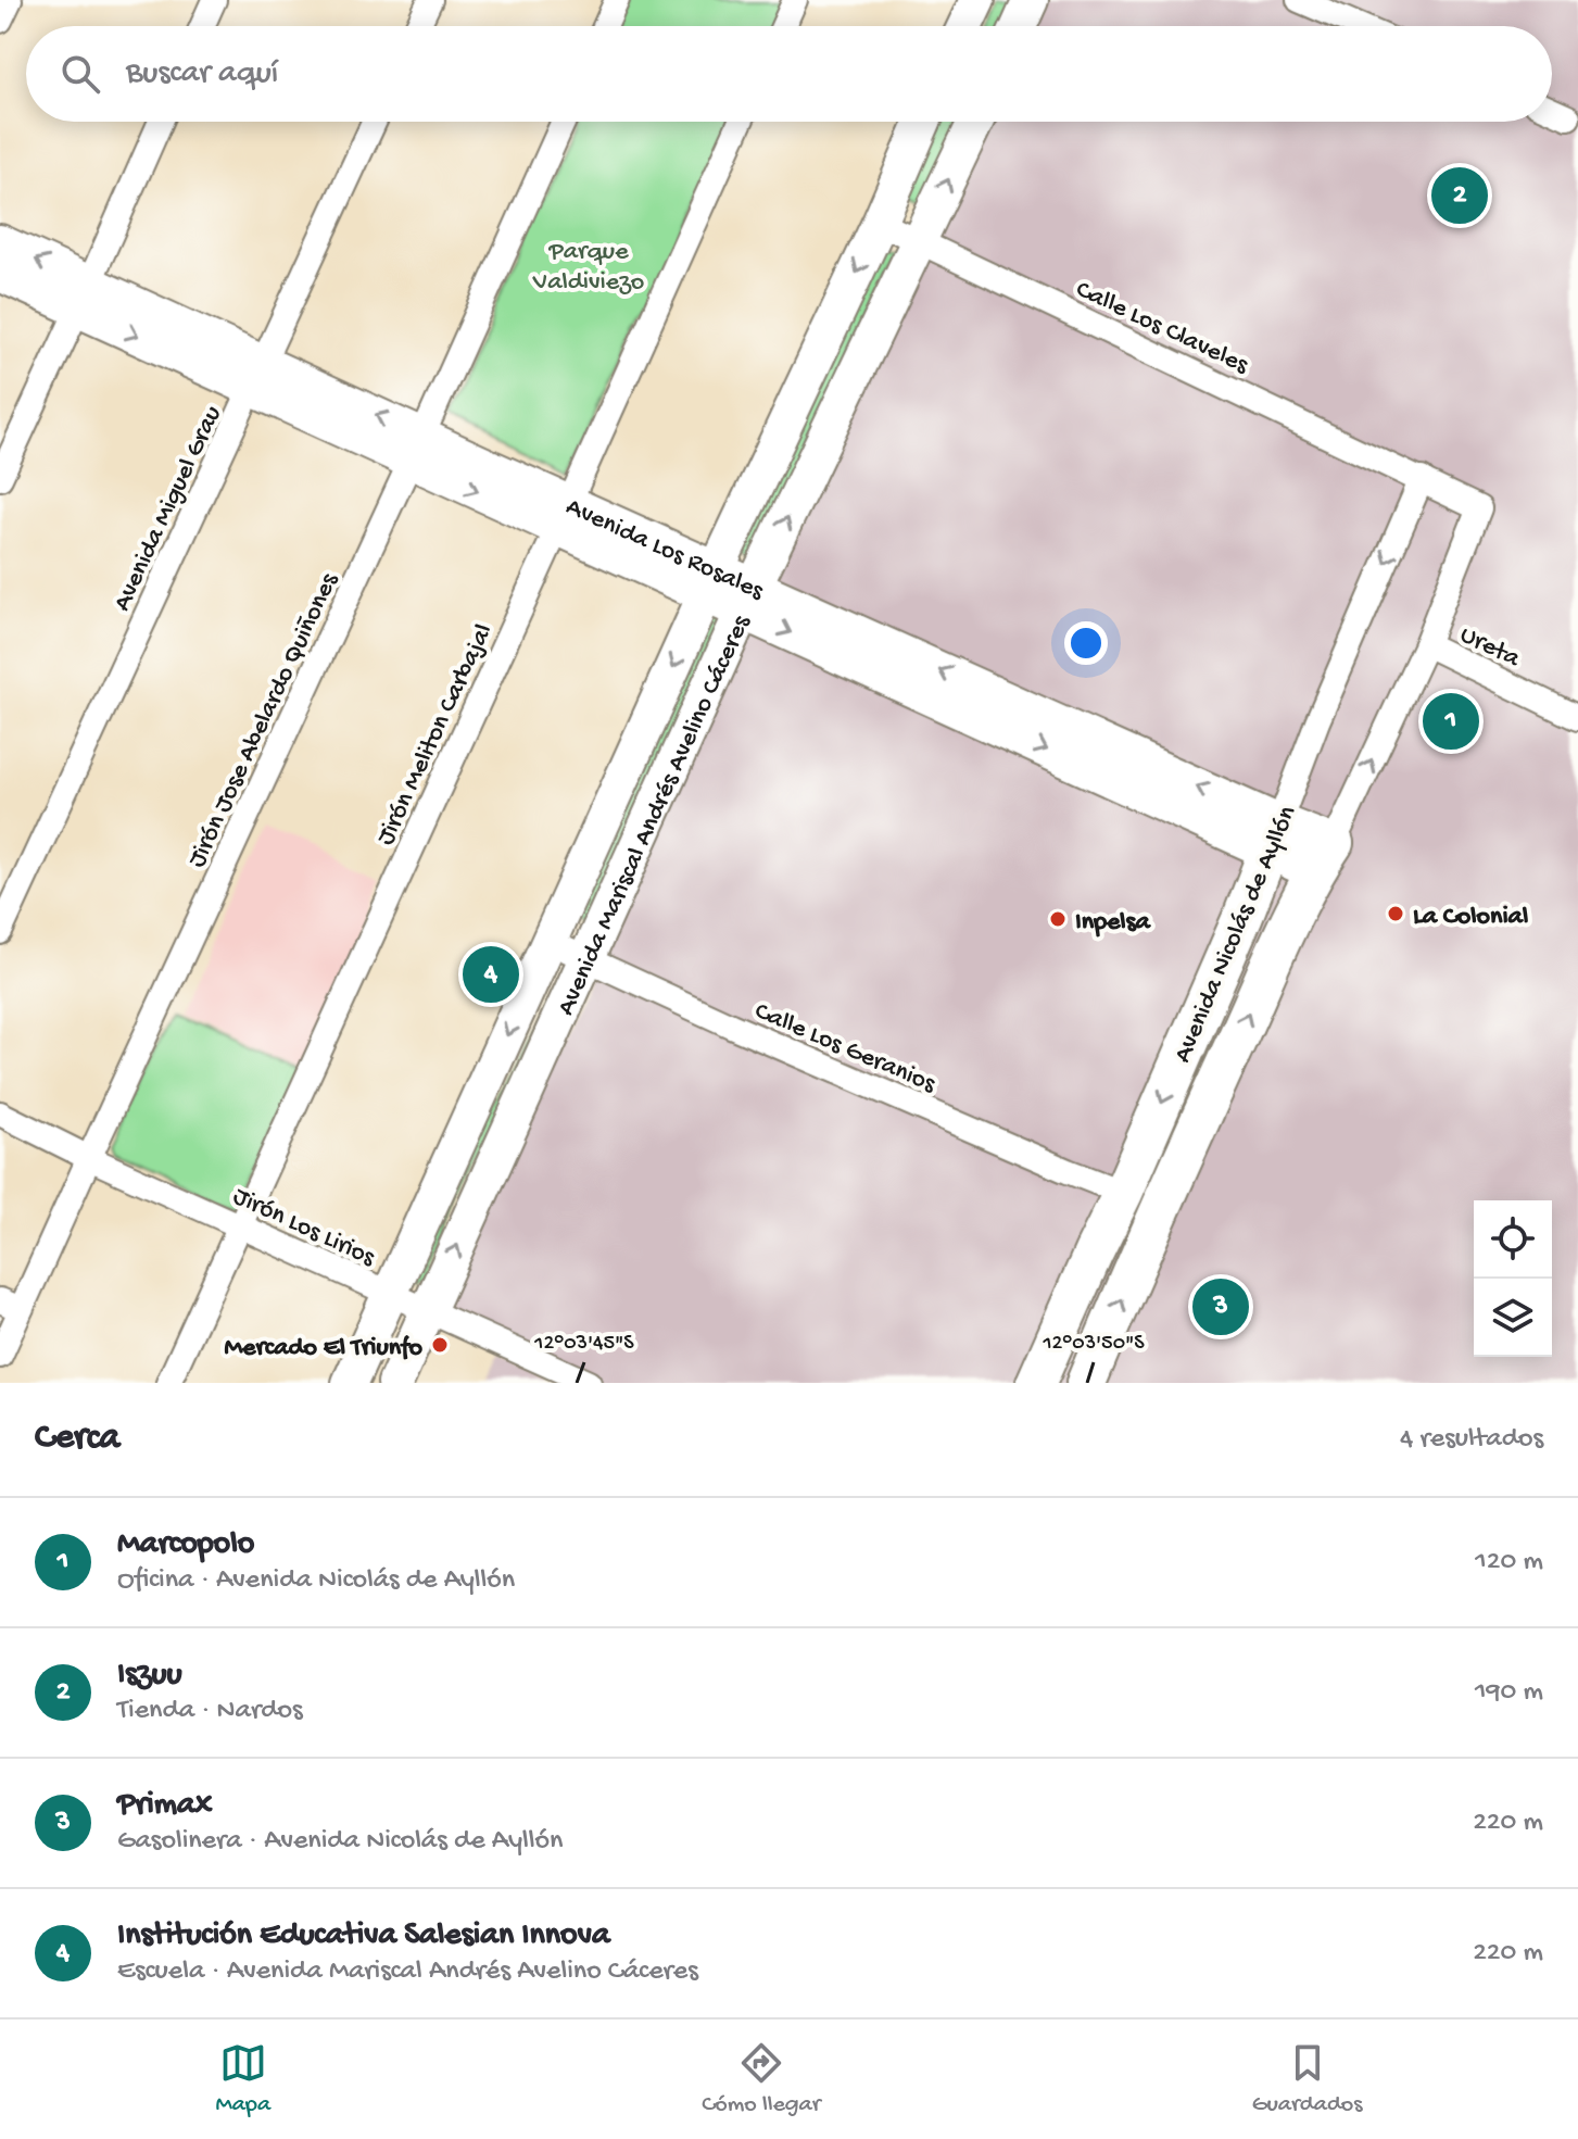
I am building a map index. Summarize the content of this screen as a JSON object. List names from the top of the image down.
{
  "streets": {
    "main road": ["Avenida Nicolás de Ayllón"],
    "street": [
      "Calle Los Claveles",
      "Avenida Miguel Grau",
      "Avenida Los Rosales",
      "Ureta",
      "Jirón Jose Abelardo Quiñones",
      "Jirón Meliton Carbajal",
      "Avenida Mariscal Andrés Avelino Cáceres",
      "Calle Los Geranios",
      "Jirón Los Lirios"
    ]
  },
  "crossings": [
    ["Calle Los Claveles", "Avenida Mariscal Andrés Avelino Cáceres"],
    ["Calle Los Claveles", "Avenida Nicolás de Ayllón"],
    ["Avenida Miguel Grau", "Avenida Los Rosales"],
    ["Avenida Los Rosales", "Jirón Jose Abelardo Quiñones"],
    ["Avenida Los Rosales", "Jirón Meliton Carbajal"],
    ["Avenida Los Rosales", "Avenida Mariscal Andrés Avelino Cáceres"],
    ["Avenida Los Rosales", "Avenida Nicolás de Ayllón"],
    ["Ureta", "Avenida Nicolás de Ayllón"],
    ["Jirón Jose Abelardo Quiñones", "Jirón Los Lirios"],
    ["Jirón Meliton Carbajal", "Jirón Los Lirios"],
    ["Avenida Mariscal Andrés Avelino Cáceres", "Calle Los Geranios"],
    ["Avenida Mariscal Andrés Avelino Cáceres", "Jirón Los Lirios"],
    ["Avenida Nicolás de Ayllón", "Calle Los Geranios"]
  ],
  "parks": ["Parque Valdiviezo"],
  "places": ["La Colonial", "Inpelsa", "Mercado El Triunfo"],
  "page": {
    "search": "Buscar aquí",
    "pins": [
      "2",
      "1",
      "4",
      "3"
    ],
    "heading": ["Cerca", "4 resultados"],
    "list": [
      {
        "mark": "1",
        "name": "Marcopolo",
        "note": "Oficina · Avenida Nicolás de Ayllón",
        "value": "120 m"
      },
      {
        "mark": "2",
        "name": "Iszuu",
        "note": "Tienda · Nardos",
        "value": "190 m"
      },
      {
        "mark": "3",
        "name": "Primax",
        "note": "Gasolinera · Avenida Nicolás de Ayllón",
        "value": "220 m"
      },
      {
        "mark": "4",
        "name": "Institución Educativa Salesian Innova",
        "note": "Escuela · Avenida Mariscal Andrés Avelino Cáceres",
        "value": "220 m"
      }
    ],
    "nav": ["Mapa", "Cómo llegar", "Guardados"]
  },
  "coordinates": ["12°03'45\"S", "12°03'50\"S"]
}
